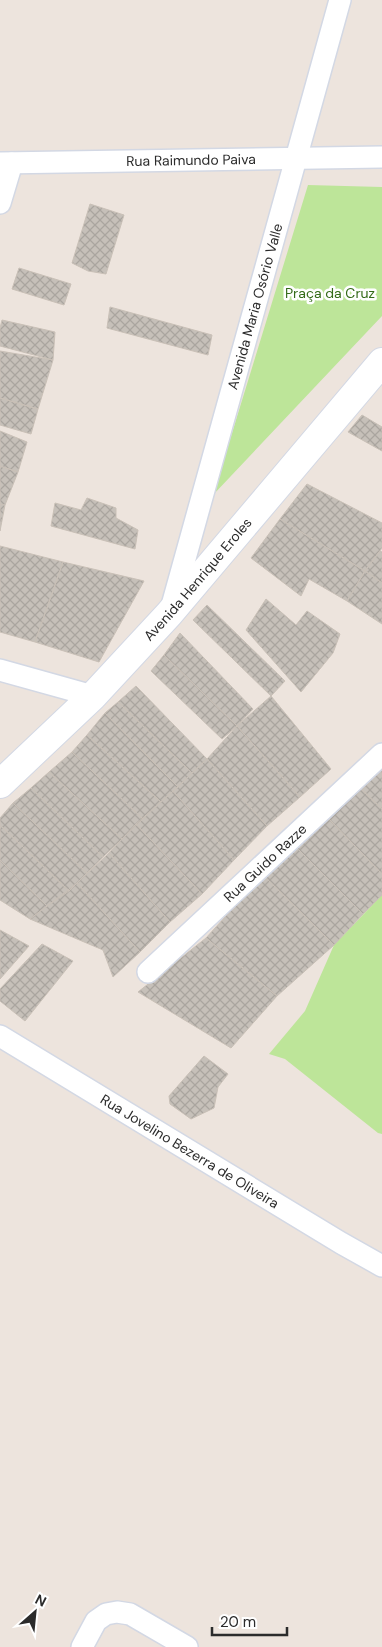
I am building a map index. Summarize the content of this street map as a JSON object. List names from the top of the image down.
{
  "streets": {
    "main road": ["Avenida Henrique Eroles"],
    "street": [
      "Rua Raimundo Paiva",
      "Avenida Maria Osório Valle",
      "Rua Guido Razze",
      "Rua Jovelino Bezerra de Oliveira"
    ]
  },
  "crossings": [
    ["Rua Raimundo Paiva", "Avenida Maria Osório Valle"],
    ["Avenida Maria Osório Valle", "Avenida Henrique Eroles"]
  ],
  "parks": ["Praça da Cruz"],
  "scale_bar": "20 m",
  "north": "top right"
}
